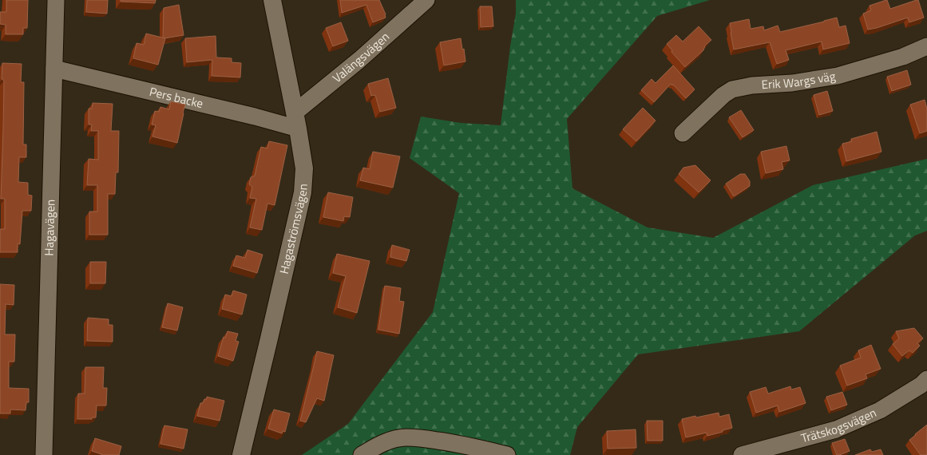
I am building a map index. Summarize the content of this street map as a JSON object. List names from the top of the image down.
{
  "streets": {
    "street": [
      "Valängsvägen",
      "Erik Wargs väg",
      "Pers backe",
      "Hagavägen",
      "Hagaströmsvägen",
      "Trätskogsvägen"
    ]
  },
  "crossings": [
    ["Valängsvägen", "Pers backe"],
    ["Valängsvägen", "Hagaströmsvägen"],
    ["Pers backe", "Hagavägen"],
    ["Pers backe", "Hagaströmsvägen"]
  ]
}
